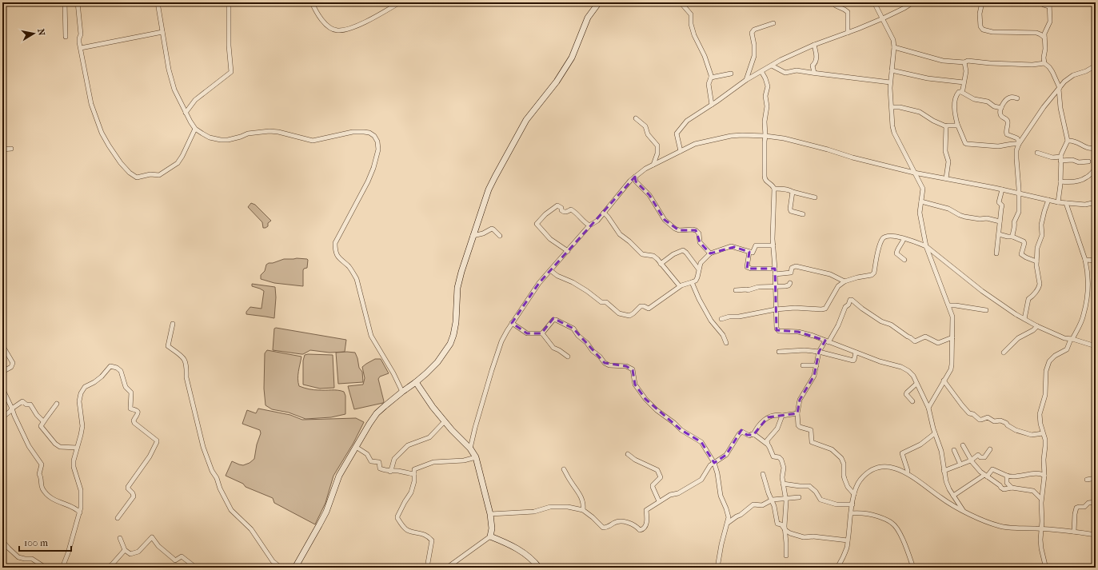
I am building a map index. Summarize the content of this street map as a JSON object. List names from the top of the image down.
{
  "scale_bar": "100 m",
  "north": "right"
}
